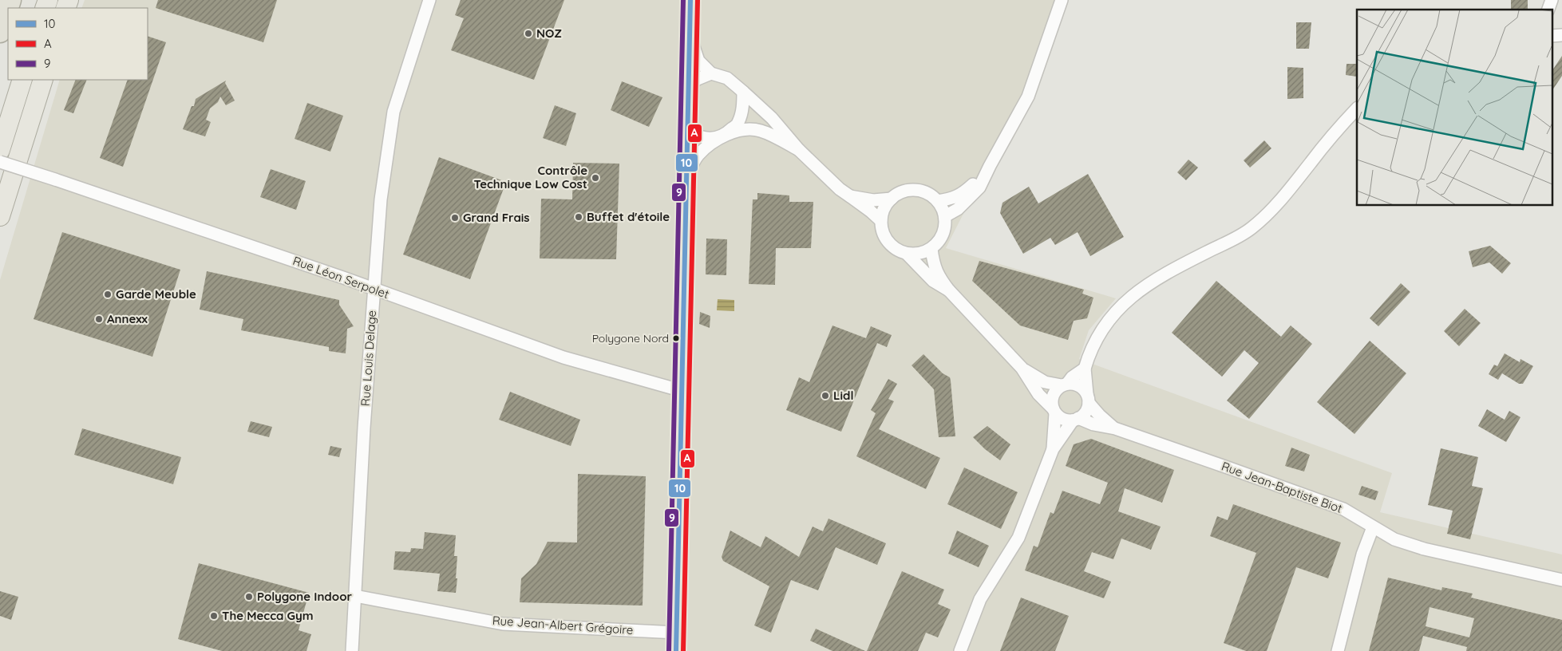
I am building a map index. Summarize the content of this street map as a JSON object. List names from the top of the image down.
{
  "streets": {
    "street": [
      "Rue Léon Serpolet",
      "Rue Louis Delage",
      "Rue Jean-Baptiste Biot",
      "Rue Jean-Albert Grégoire"
    ]
  },
  "crossings": [
    ["Rue Léon Serpolet", "Rue Louis Delage"],
    ["Rue Louis Delage", "Rue Jean-Albert Grégoire"]
  ],
  "places": [
    "NOZ",
    "Contrôle Technique Low Cost",
    "Buffet d'étoile",
    "Grand Frais",
    "Garde Meuble",
    "Annexx",
    "Polygone Nord",
    "Lidl",
    "Polygone Indoor",
    "The Mecca Gym"
  ],
  "lines": ["transit line 10", "transit line A", "transit line 9"],
  "legend": ["10", "A", "9"]
}
